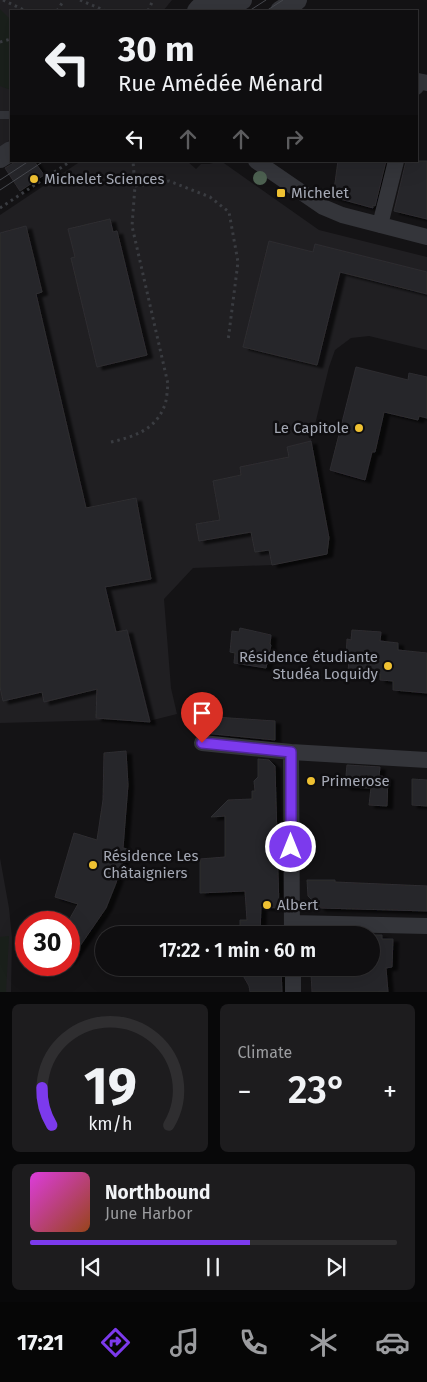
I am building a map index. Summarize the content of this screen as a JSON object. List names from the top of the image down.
{
  "places": {
    "other": [
      "Michelet Sciences",
      "Le Capitole",
      "Résidence étudiante Studéa Loquidy",
      "Primerose",
      "Résidence Les Châtaigniers",
      "Albert"
    ],
    "transit": ["Michelet"]
  },
  "page": {
    "turn": ["30 m", "Rue Amédée Ménard"],
    "limit": "30",
    "trip": "17:22 · 1 min · 60 m",
    "tile": "Climate",
    "heat": ["−", "23°", "+"],
    "song": ["Northbound", "June Harbor"],
    "tabs": "17:21",
    "gauge": ["19", "km/h"]
  }
}
